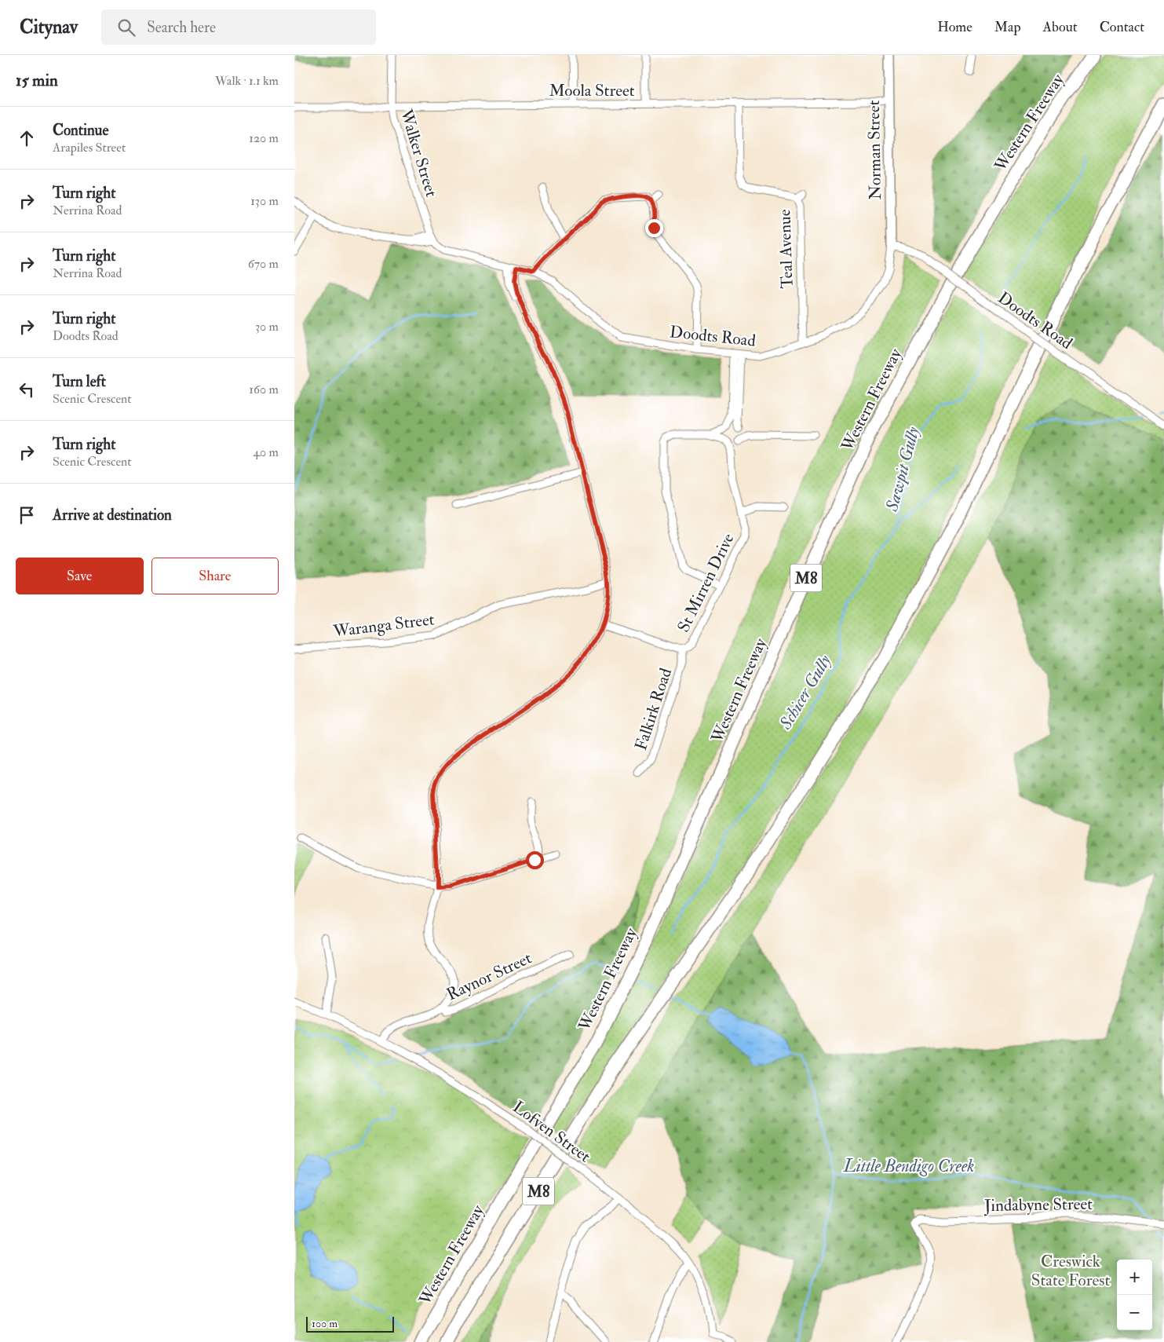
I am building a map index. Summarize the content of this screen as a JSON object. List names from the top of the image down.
{
  "streets": {
    "highway": ["Western Freeway", "M8"],
    "street": [
      "Moola Street",
      "Norman Street",
      "Walker Street",
      "Teal Avenue",
      "Doodts Road",
      "St Mirren Drive",
      "Waranga Street",
      "Falkirk Road",
      "Raynor Street",
      "Lofven Street",
      "Jindabyne Street"
    ]
  },
  "crossings": [
    ["Moola Street", "Norman Street"],
    ["Moola Street", "Walker Street"],
    ["Moola Street", "Teal Avenue"],
    ["Norman Street", "Doodts Road"],
    ["Walker Street", "Doodts Road"],
    ["Teal Avenue", "Doodts Road"],
    ["St Mirren Drive", "Falkirk Road"],
    ["Raynor Street", "Lofven Street"]
  ],
  "water": ["Sawpit Gully", "Schicer Gully", "Little Bendigo Creek"],
  "parks": ["Creswick State Forest"],
  "scale_bar": "100 m",
  "page": {
    "header": "Citynav",
    "search": "Search here",
    "nav": [
      "Home",
      "Map",
      "About",
      "Contact"
    ],
    "heading": ["15 min", "Walk · 1.1 km"],
    "list": [
      ["Continue", "Arapiles Street", "120 m"],
      ["Turn right", "Nerrina Road", "130 m"],
      ["Turn right", "Nerrina Road", "670 m"],
      ["Turn right", "Doodts Road", "30 m"],
      ["Turn left", "Scenic Crescent", "160 m"],
      ["Turn right", "Scenic Crescent", "40 m"],
      "Arrive at destination"
    ],
    "buttons": ["Save", "Share"],
    "map_buttons": ["+", "−"],
    "scale": "100 m"
  }
}
